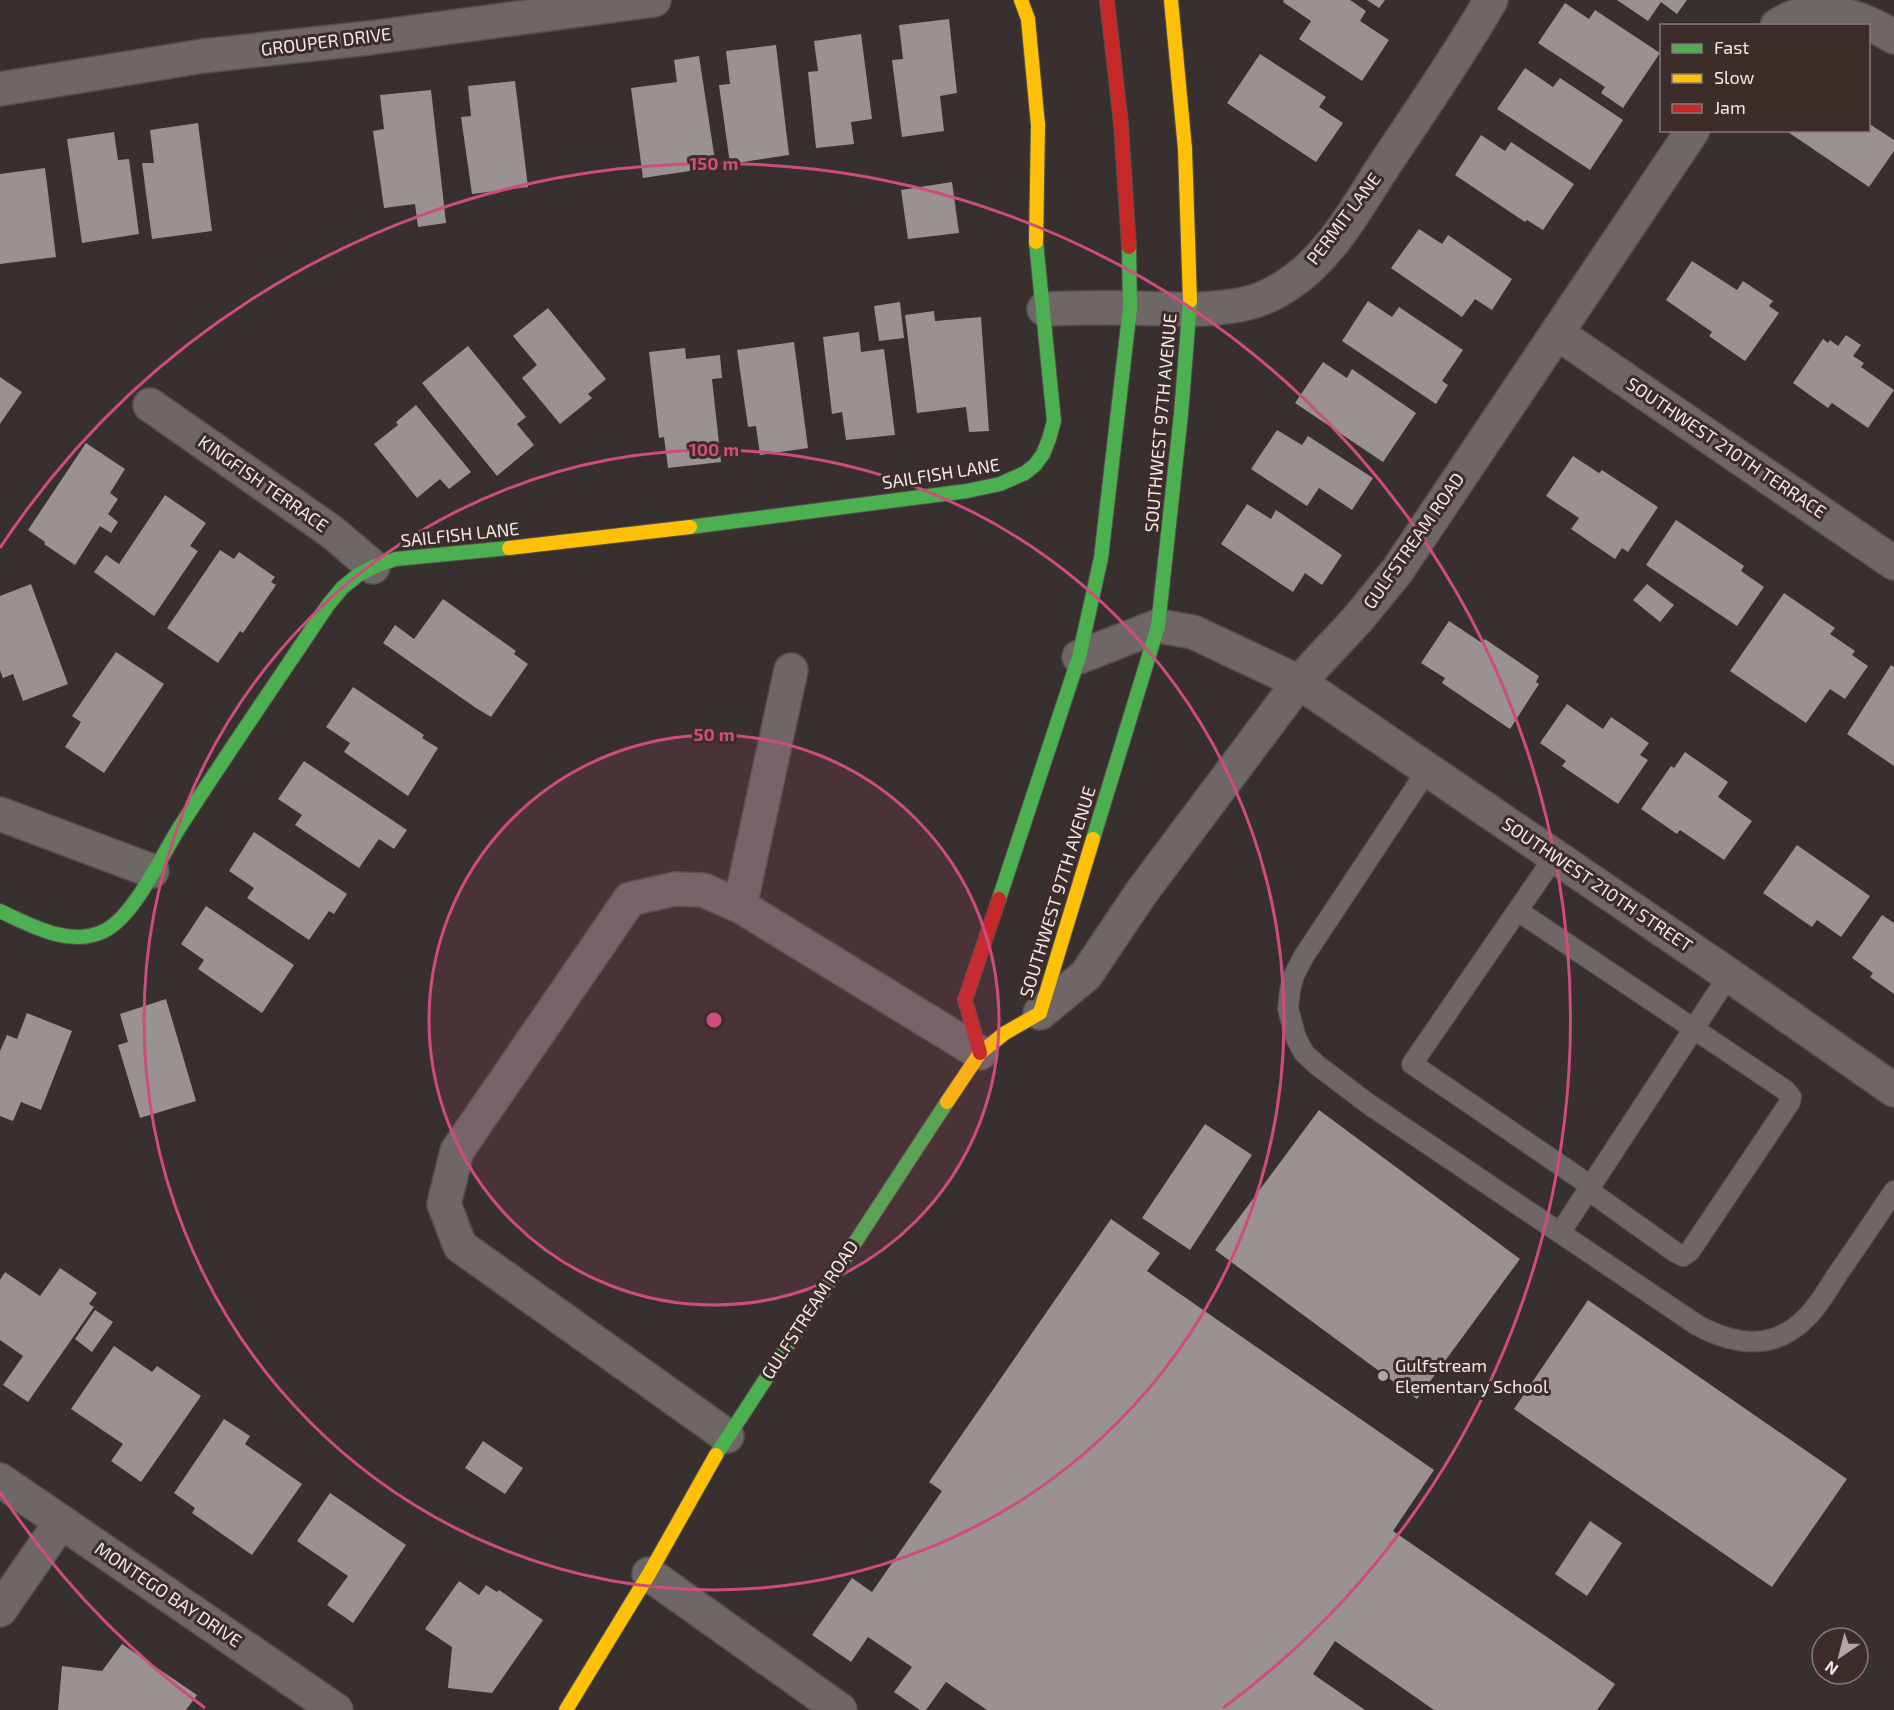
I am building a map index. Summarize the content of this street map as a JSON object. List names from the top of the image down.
{
  "streets": {
    "street": [
      "GROUPER DRIVE",
      "PERMIT LANE",
      "SOUTHWEST 97TH AVENUE",
      "SOUTHWEST 210TH TERRACE",
      "SAILFISH LANE",
      "KINGFISH TERRACE",
      "GULFSTREAM ROAD",
      "SOUTHWEST 210TH STREET",
      "MONTEGO BAY DRIVE"
    ]
  },
  "crossings": [
    ["PERMIT LANE", "SOUTHWEST 97TH AVENUE"],
    ["PERMIT LANE", "SAILFISH LANE"],
    ["SOUTHWEST 97TH AVENUE", "GULFSTREAM ROAD"],
    ["SOUTHWEST 97TH AVENUE", "SOUTHWEST 210TH STREET"],
    ["SOUTHWEST 210TH TERRACE", "GULFSTREAM ROAD"],
    ["SAILFISH LANE", "KINGFISH TERRACE"],
    ["GULFSTREAM ROAD", "SOUTHWEST 210TH STREET"]
  ],
  "places": ["Gulfstream Elementary School"],
  "legend": ["Fast", "Slow", "Jam"],
  "north": "bottom left",
  "rings": ["150 m", "100 m", "50 m"]
}
